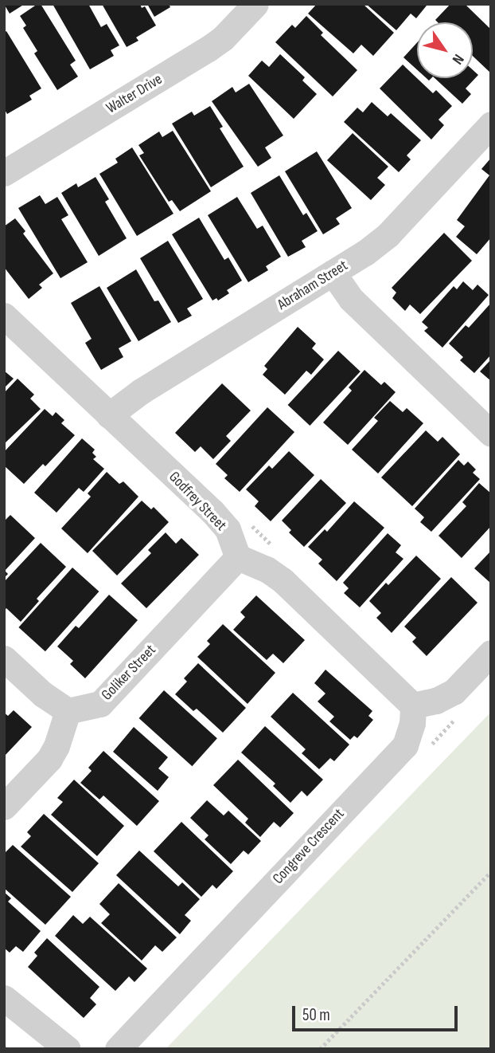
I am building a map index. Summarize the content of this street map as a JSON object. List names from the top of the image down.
{
  "streets": {
    "street": [
      "Walter Drive",
      "Abraham Street",
      "Godfrey Street",
      "Goliker Street",
      "Congreve Crescent"
    ]
  },
  "crossings": [
    ["Abraham Street", "Godfrey Street"],
    ["Godfrey Street", "Goliker Street"]
  ],
  "scale_bar": "50 m",
  "north": "bottom right"
}
